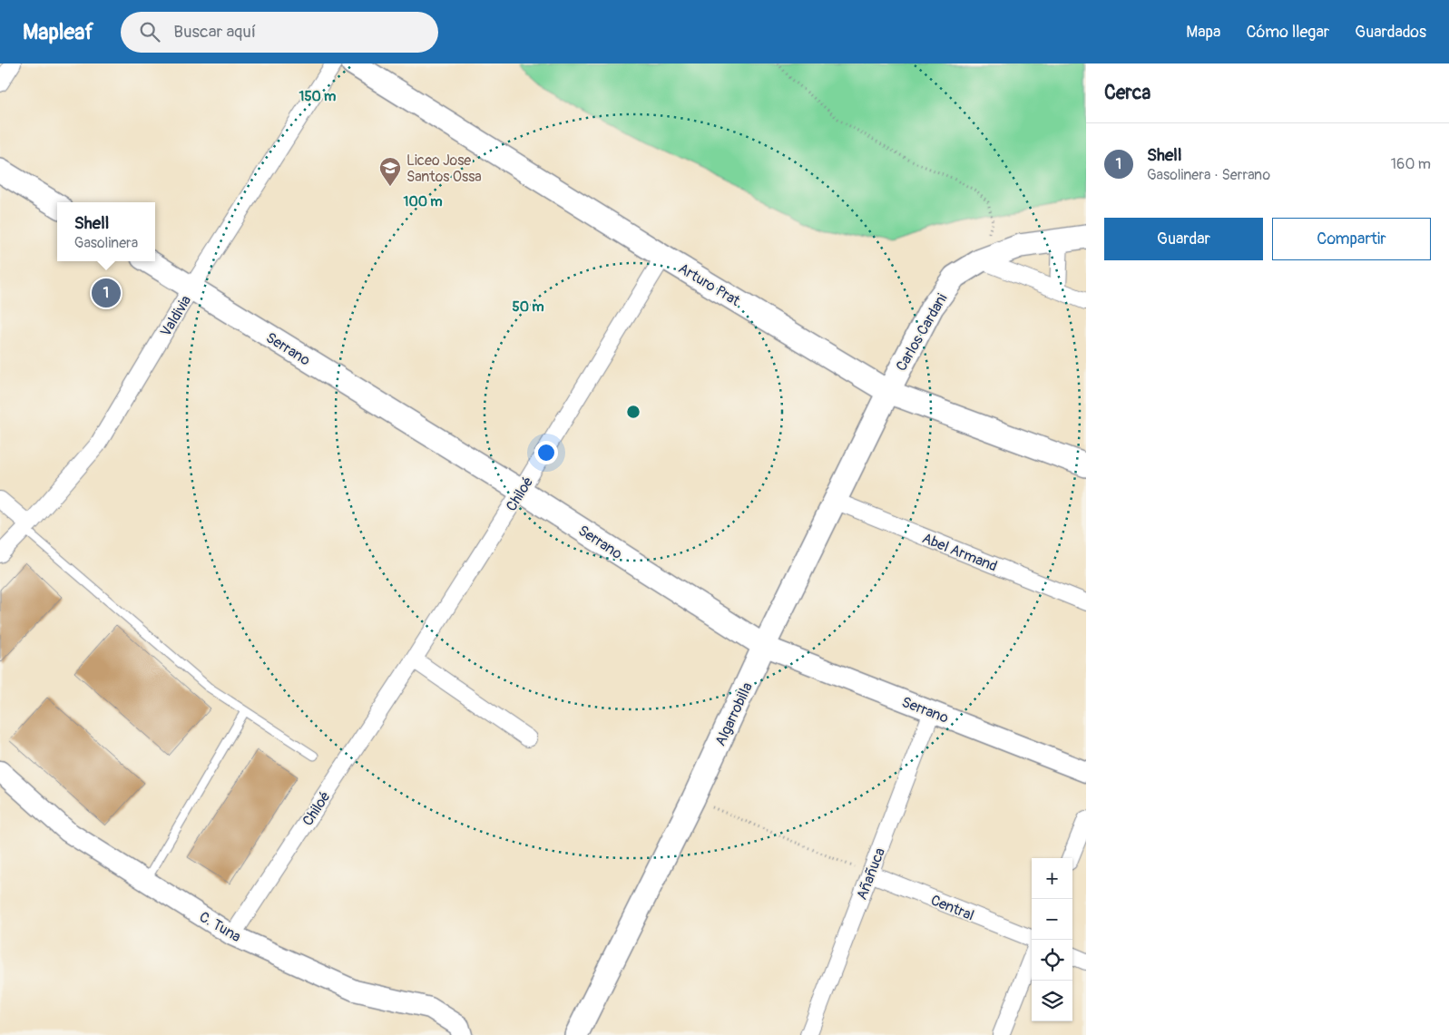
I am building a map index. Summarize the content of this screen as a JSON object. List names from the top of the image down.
{
  "streets": {
    "main road": [
      "Arturo Prat",
      "Carlos Cardani",
      "Serrano",
      "Algarrobilla"
    ],
    "street": [
      "Valdivia",
      "Chiloé",
      "Abel Armand",
      "Añañuca",
      "Central",
      "C. Tuna"
    ]
  },
  "crossings": [
    ["Arturo Prat", "Carlos Cardani"],
    ["Arturo Prat", "Chiloé"],
    ["Arturo Prat", "Algarrobilla"],
    ["Valdivia", "Serrano"],
    ["Carlos Cardani", "Algarrobilla"],
    ["Serrano", "Chiloé"],
    ["Serrano", "Algarrobilla"],
    ["Serrano", "Añañuca"],
    ["Chiloé", "C. Tuna"],
    ["Abel Armand", "Algarrobilla"],
    ["Añañuca", "Central"]
  ],
  "places": {
    "school or university": ["Liceo Jose Santos Ossa"]
  },
  "page": {
    "header": "Mapleaf",
    "search": "Buscar aquí",
    "nav": ["Mapa", "Cómo llegar", "Guardados"],
    "heading": "Cerca",
    "list": [
      {
        "mark": "1",
        "name": "Shell",
        "note": "Gasolinera · Serrano",
        "value": "160 m"
      }
    ],
    "popup": ["Shell", "Gasolinera"],
    "buttons": ["Guardar", "Compartir"],
    "pins": "1",
    "map_buttons": ["+", "−"]
  },
  "rings": ["150 m", "100 m", "50 m"]
}
